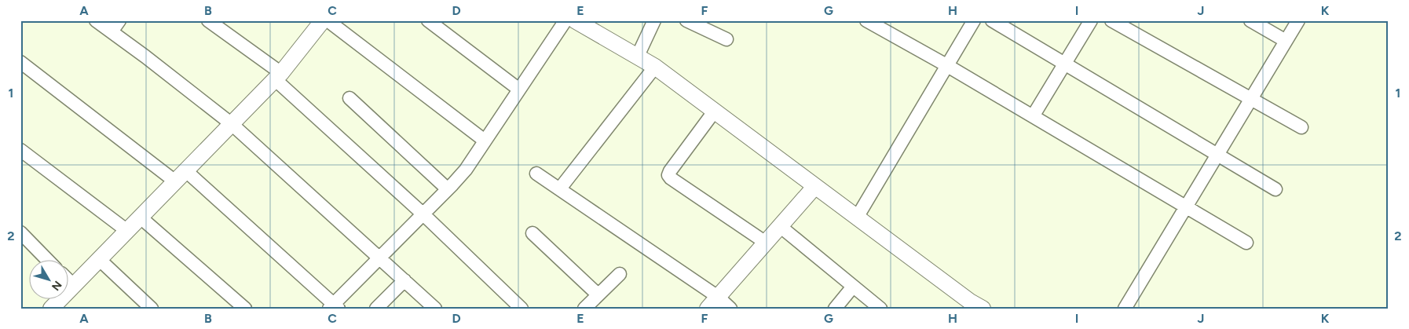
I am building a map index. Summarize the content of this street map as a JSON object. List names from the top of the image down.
{
  "north": "bottom right",
  "grid": {
    "columns": [
      "A",
      "B",
      "C",
      "D",
      "E",
      "F",
      "G",
      "H",
      "I",
      "J",
      "K"
    ],
    "rows": ["1", "2"]
  }
}
